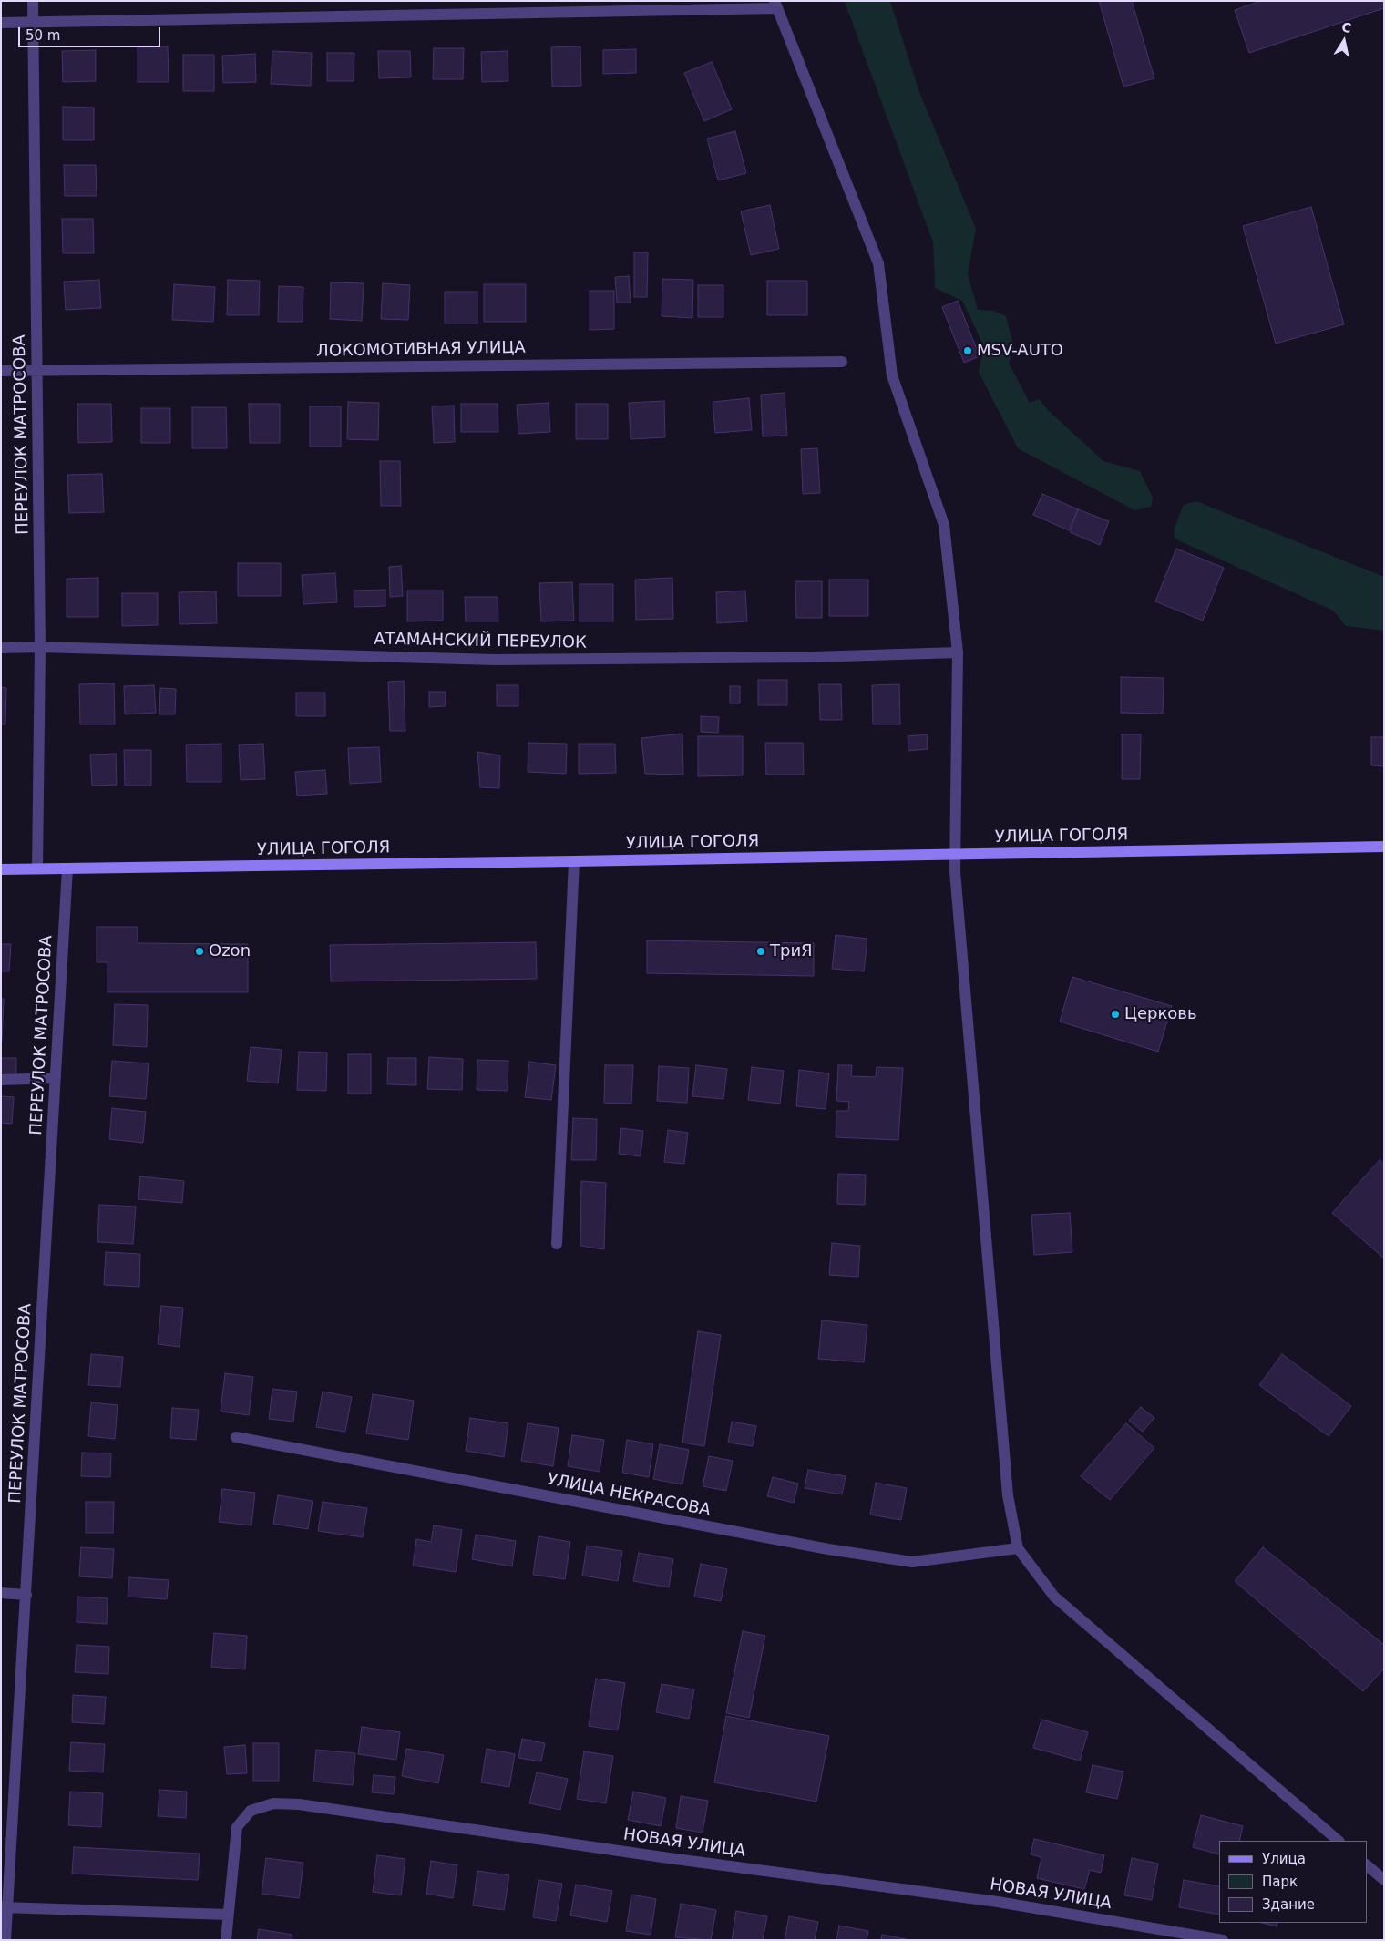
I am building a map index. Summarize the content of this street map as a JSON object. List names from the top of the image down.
{
  "streets": {
    "main road": ["УЛИЦА ГОГОЛЯ"],
    "street": [
      "ЛОКОМОТИВНАЯ УЛИЦА",
      "ПЕРЕУЛОК МАТРОСОВА",
      "АТАМАНСКИЙ ПЕРЕУЛОК",
      "УЛИЦА НЕКРАСОВА",
      "НОВАЯ УЛИЦА"
    ]
  },
  "crossings": [
    ["ЛОКОМОТИВНАЯ УЛИЦА", "ПЕРЕУЛОК МАТРОСОВА"],
    ["ПЕРЕУЛОК МАТРОСОВА", "АТАМАНСКИЙ ПЕРЕУЛОК"],
    ["ПЕРЕУЛОК МАТРОСОВА", "УЛИЦА ГОГОЛЯ"]
  ],
  "places": [
    "MSV-AUTO",
    "Ozon",
    "ТриЯ",
    "Церковь"
  ],
  "legend": ["Улица", "Парк", "Здание"],
  "scale_bar": "50 m",
  "north": "top"
}
